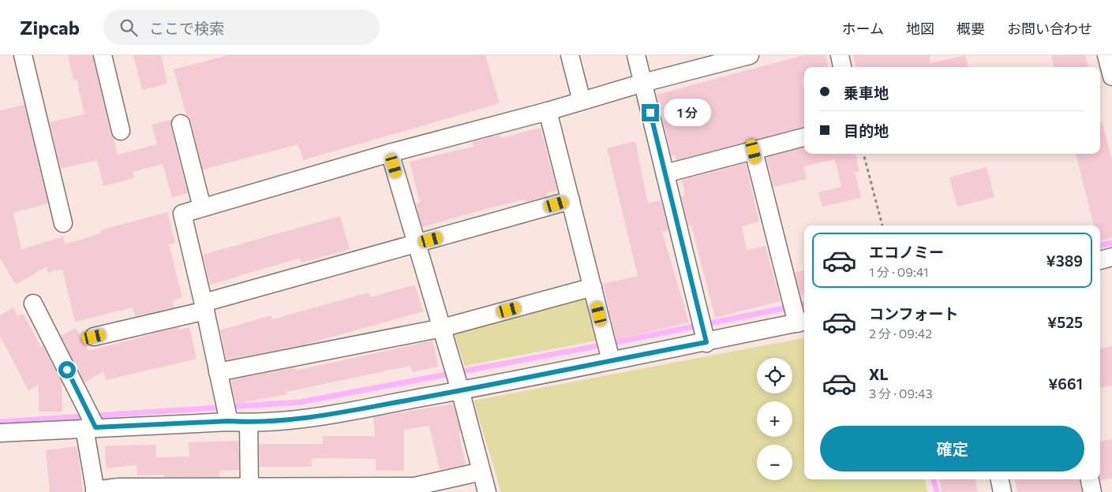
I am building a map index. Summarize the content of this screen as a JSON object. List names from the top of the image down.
{
  "page": {
    "header": "Zipcab",
    "search": "ここで検索",
    "nav": [
      "ホーム",
      "地図",
      "概要",
      "お問い合わせ"
    ],
    "banner": ["乗車地", "目的地"],
    "bubble": "1 分",
    "list": [
      {
        "name": "エコノミー",
        "note": "1 分 · 09:41",
        "value": "¥389"
      },
      {
        "name": "コンフォート",
        "note": "2 分 · 09:42",
        "value": "¥525"
      },
      {
        "name": "XL",
        "note": "3 分 · 09:43",
        "value": "¥661"
      }
    ],
    "map_buttons": ["+", "−"],
    "buttons": "確定"
  }
}
